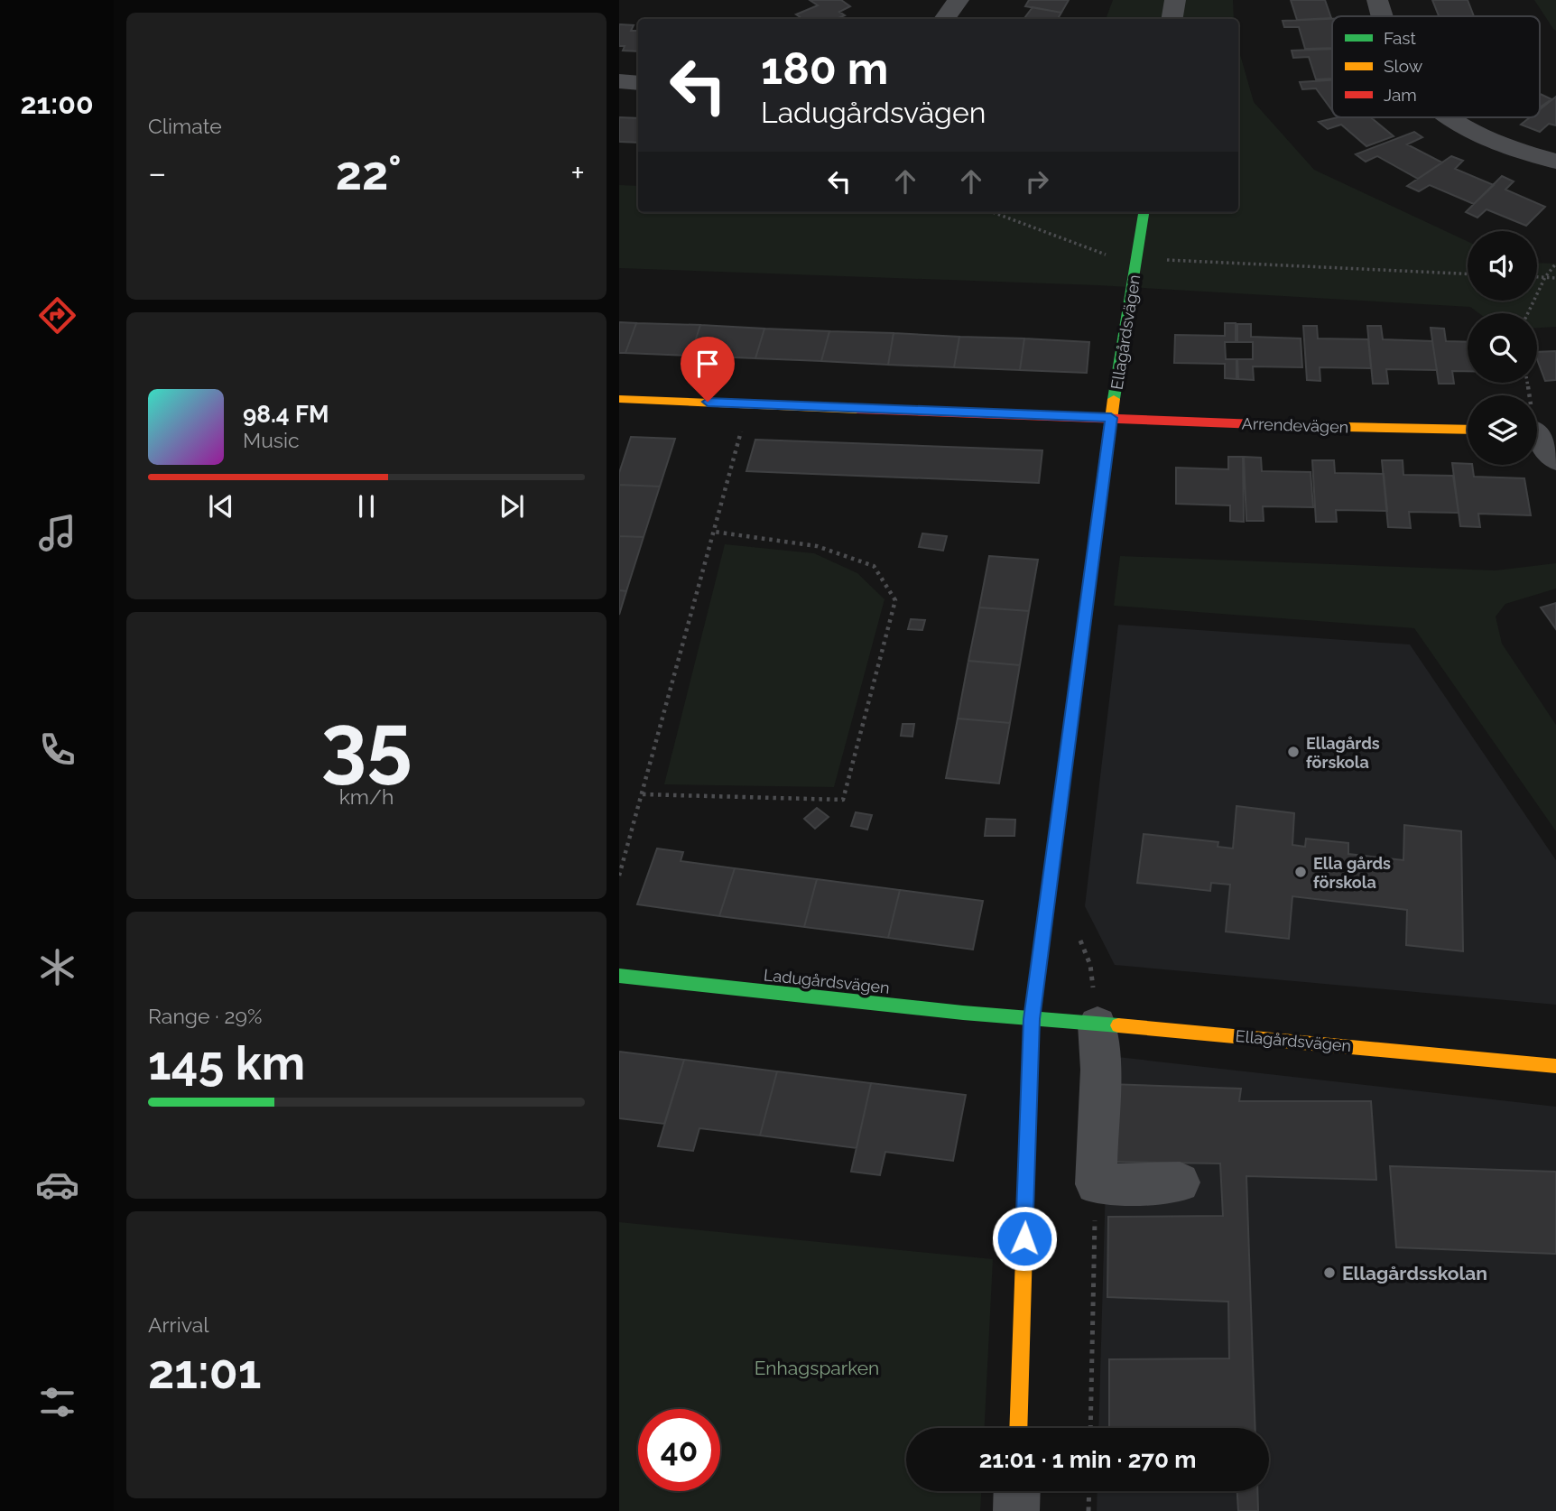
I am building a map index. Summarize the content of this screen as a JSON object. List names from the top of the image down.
{
  "streets": {
    "street": ["Ellagårdsvägen", "Arrendevägen", "Ladugårdsvägen"]
  },
  "crossings": [
    ["Ellagårdsvägen", "Arrendevägen"],
    ["Ellagårdsvägen", "Ladugårdsvägen"]
  ],
  "parks": ["Enhagsparken"],
  "places": ["Ellagårds förskola", "Ella gårds förskola", "Ellagårdsskolan"],
  "legend": ["Fast", "Slow", "Jam"],
  "page": {
    "tabs": "21:00",
    "tile": [
      "Climate",
      ["35", "km/h"],
      ["Range · 29%", "145 km"],
      ["Arrival", "21:01"]
    ],
    "turn": ["180 m", "Ladugårdsvägen"],
    "heat": ["−", "22°", "+"],
    "song": ["98.4 FM", "Music"],
    "limit": "40",
    "trip": "21:01 · 1 min · 270 m"
  }
}
